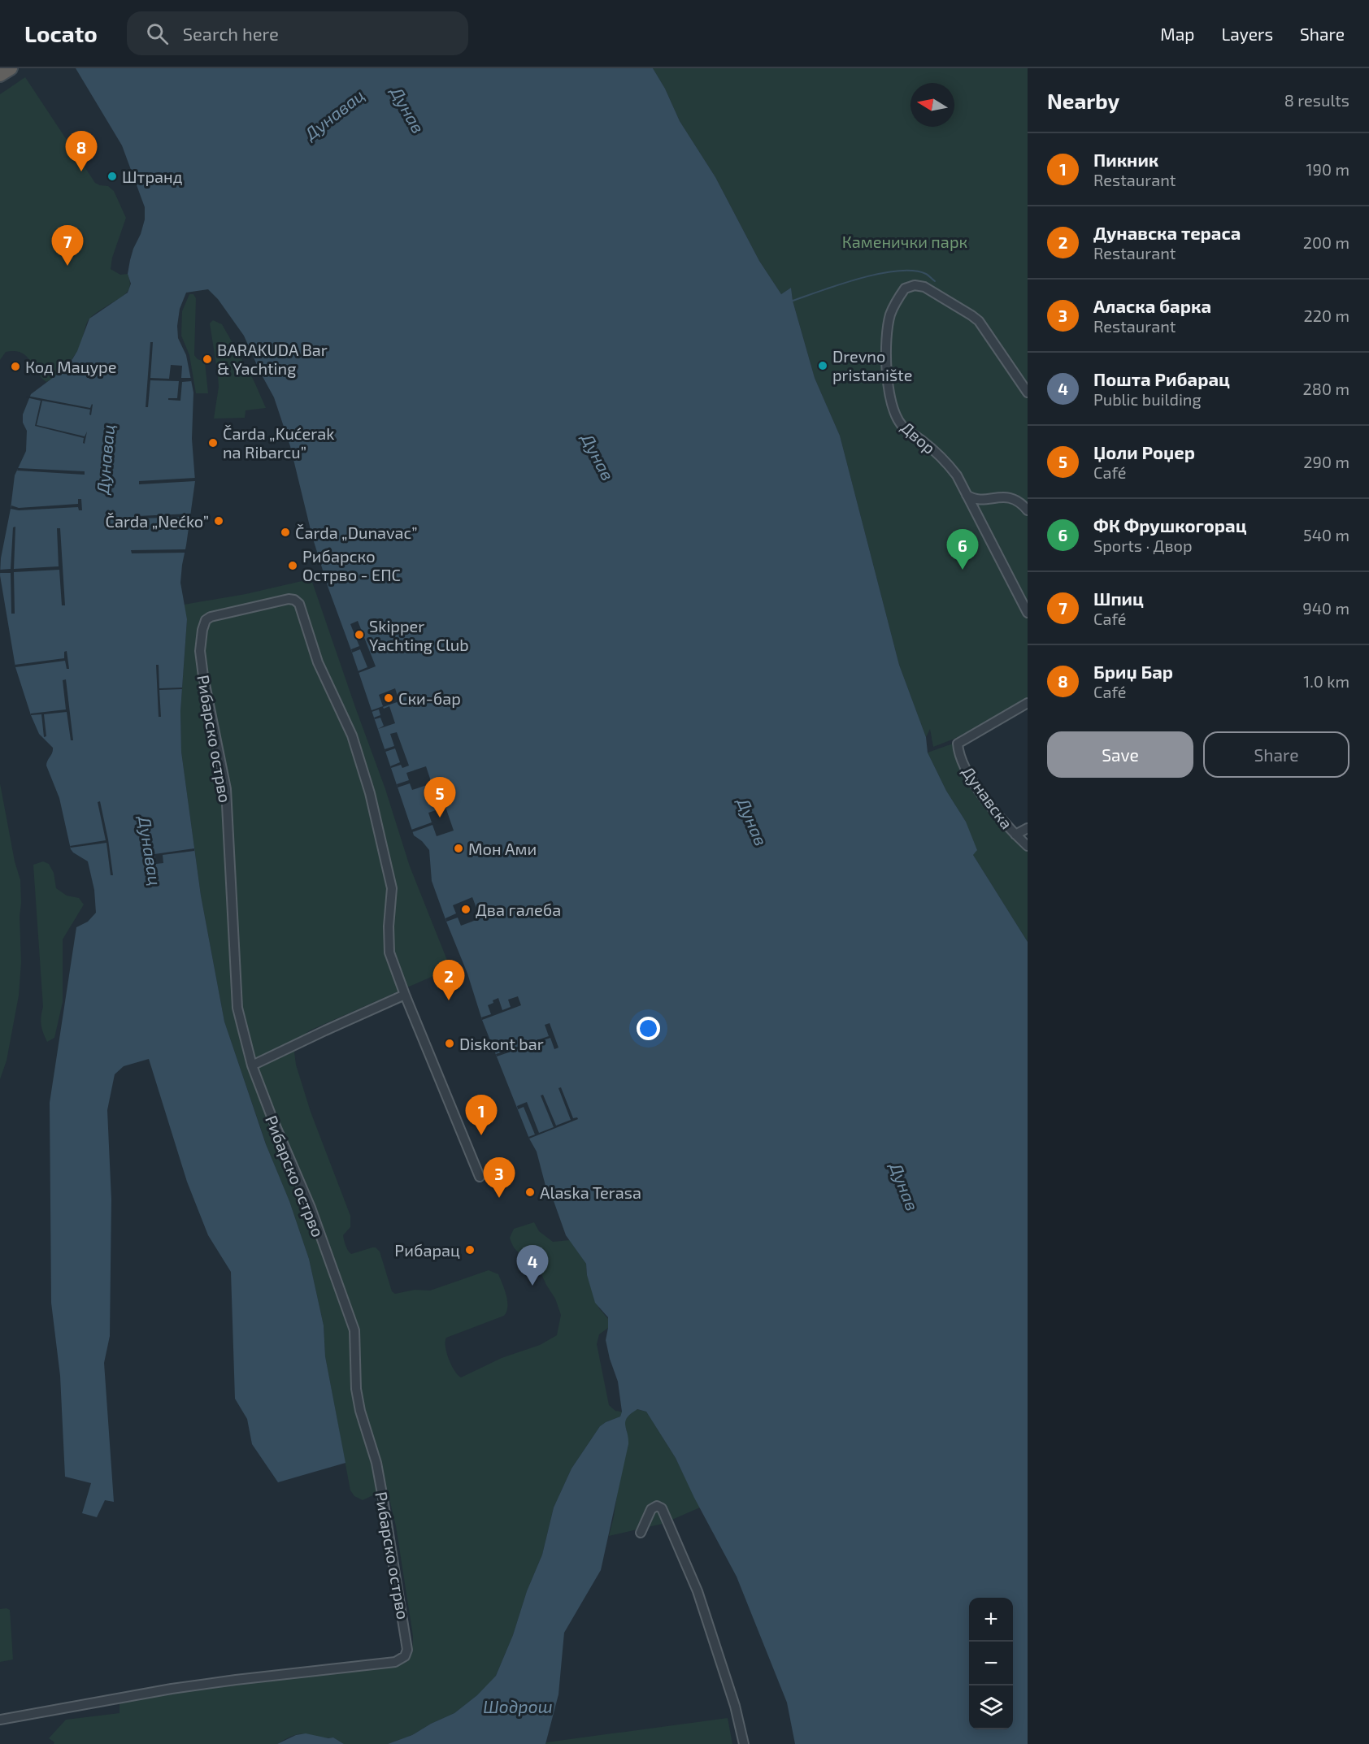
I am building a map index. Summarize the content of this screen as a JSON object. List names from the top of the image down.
{
  "streets": {
    "street": ["Двор", "Рибарско острво", "Дунавска"]
  },
  "water": ["Дунав", "Дунавац", "Шодрош"],
  "parks": ["Каменички парк"],
  "places": [
    "Штранд",
    "BARAKUDA Bar & Yachting",
    "Drevno pristanište",
    "Код Мацуре",
    "Čarda „Kućerak na Ribarcu”",
    "Čarda „Nećko”",
    "Čarda „Dunavac”",
    "Рибарско Острво - ЕПС",
    "Skipper Yachting Club",
    "Ски-бар",
    "Мон Ами",
    "Два галеба",
    "Diskont bar",
    "Alaska Terasa",
    "Рибарац"
  ],
  "north": "left",
  "page": {
    "header": "Locato",
    "search": "Search here",
    "nav": ["Map", "Layers", "Share"],
    "heading": ["Nearby", "8 results"],
    "pins": [
      "8",
      "7",
      "6",
      "5",
      "2",
      "1",
      "3",
      "4"
    ],
    "list": [
      {
        "mark": "1",
        "name": "Пикник",
        "note": "Restaurant",
        "value": "190 m"
      },
      {
        "mark": "2",
        "name": "Дунавска тераса",
        "note": "Restaurant",
        "value": "200 m"
      },
      {
        "mark": "3",
        "name": "Аласка барка",
        "note": "Restaurant",
        "value": "220 m"
      },
      {
        "mark": "4",
        "name": "Пошта Рибарац",
        "note": "Public building",
        "value": "280 m"
      },
      {
        "mark": "5",
        "name": "Џоли Роџер",
        "note": "Café",
        "value": "290 m"
      },
      {
        "mark": "6",
        "name": "ФК Фрушкогорац",
        "note": "Sports · Двор",
        "value": "540 m"
      },
      {
        "mark": "7",
        "name": "Шпиц",
        "note": "Café",
        "value": "940 m"
      },
      {
        "mark": "8",
        "name": "Бриџ Бар",
        "note": "Café",
        "value": "1.0 km"
      }
    ],
    "buttons": ["Save", "Share"],
    "map_buttons": ["+", "−"]
  }
}
